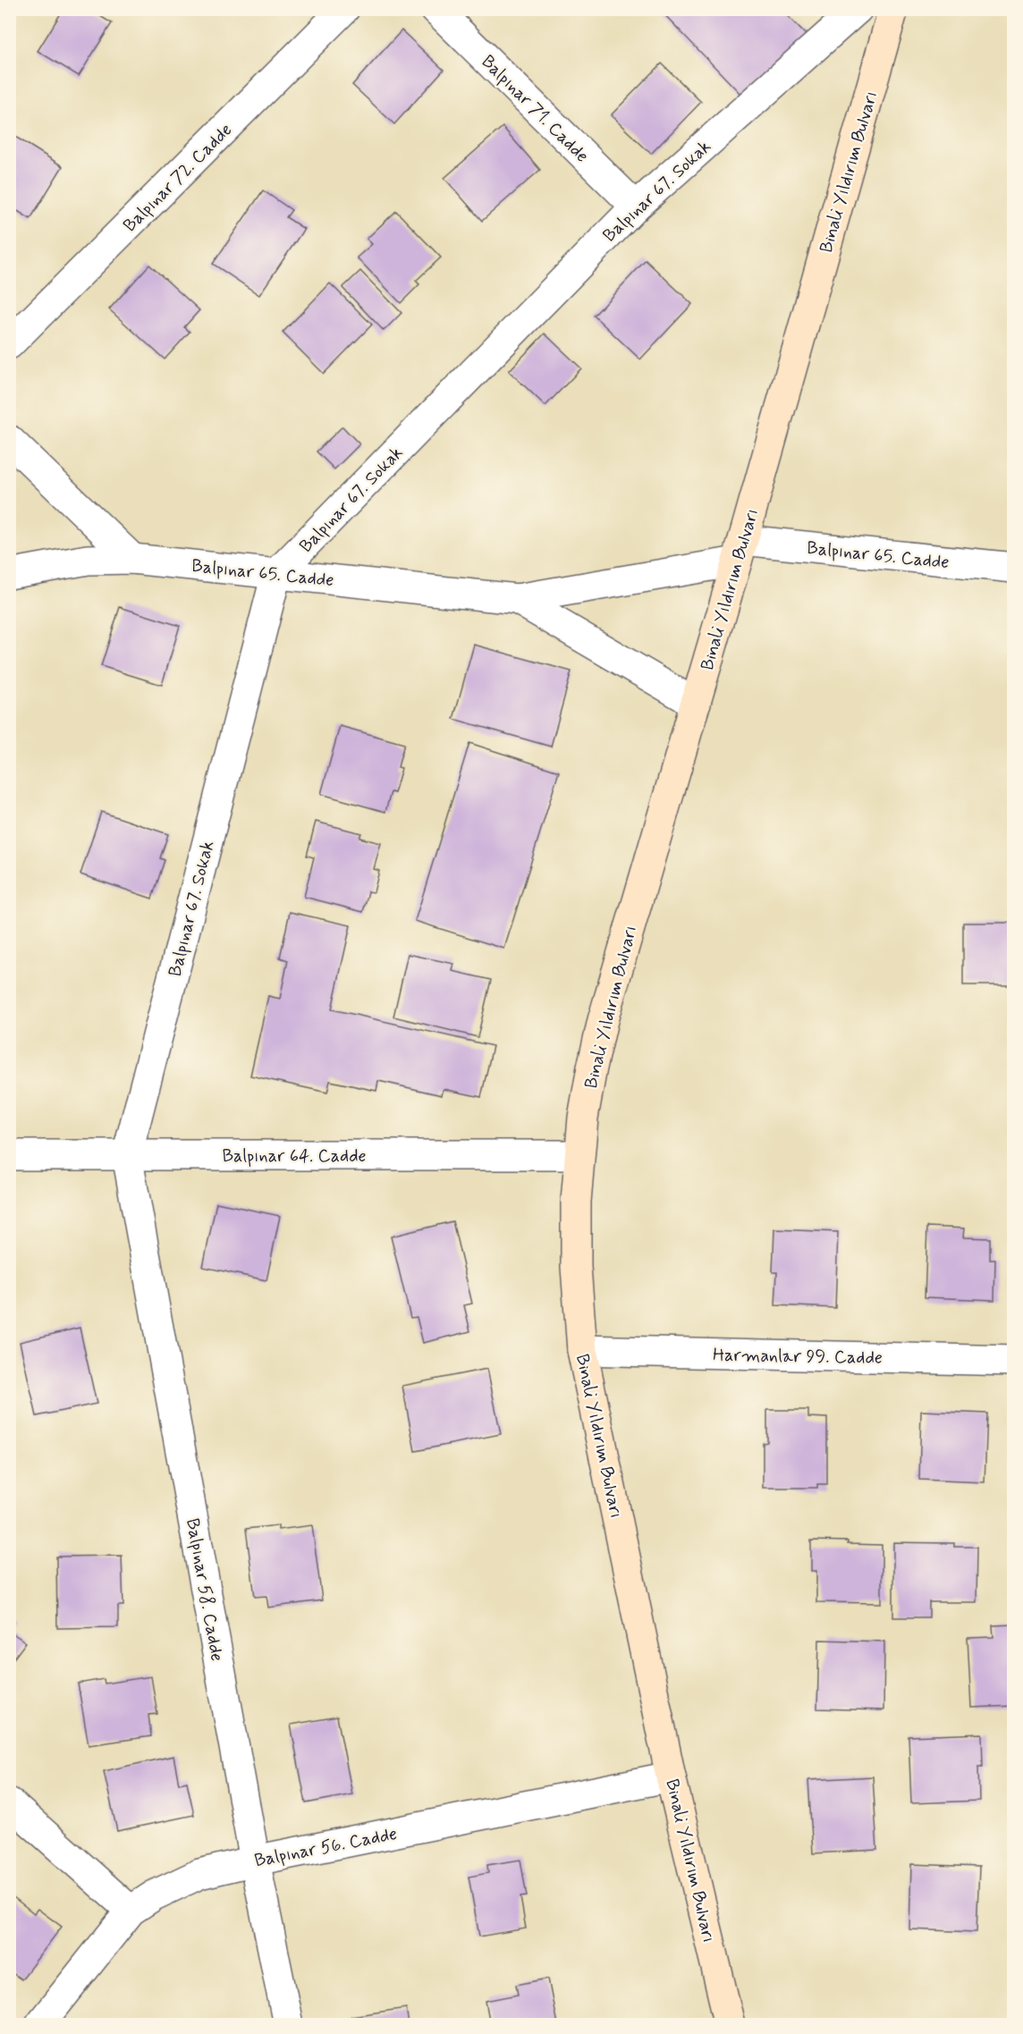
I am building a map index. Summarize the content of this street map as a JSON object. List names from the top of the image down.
{
  "streets": {
    "main road": ["Binali Yıldırım Bulvarı"],
    "street": [
      "Balpınar 71. Cadde",
      "Balpınar 72. Cadde",
      "Balpınar 67. Sokak",
      "Balpınar 65. Cadde",
      "Balpınar 64. Cadde",
      "Harmanlar 99. Cadde",
      "Balpınar 58. Cadde",
      "Balpınar 56. Cadde"
    ]
  },
  "crossings": [
    ["Balpınar 71. Cadde", "Balpınar 67. Sokak"],
    ["Binali Yıldırım Bulvarı", "Balpınar 65. Cadde"],
    ["Binali Yıldırım Bulvarı", "Balpınar 64. Cadde"],
    ["Binali Yıldırım Bulvarı", "Harmanlar 99. Cadde"],
    ["Binali Yıldırım Bulvarı", "Balpınar 56. Cadde"],
    ["Balpınar 67. Sokak", "Balpınar 65. Cadde"],
    ["Balpınar 67. Sokak", "Balpınar 64. Cadde"],
    ["Balpınar 67. Sokak", "Balpınar 58. Cadde"],
    ["Balpınar 64. Cadde", "Balpınar 58. Cadde"],
    ["Balpınar 58. Cadde", "Balpınar 56. Cadde"]
  ]
}
